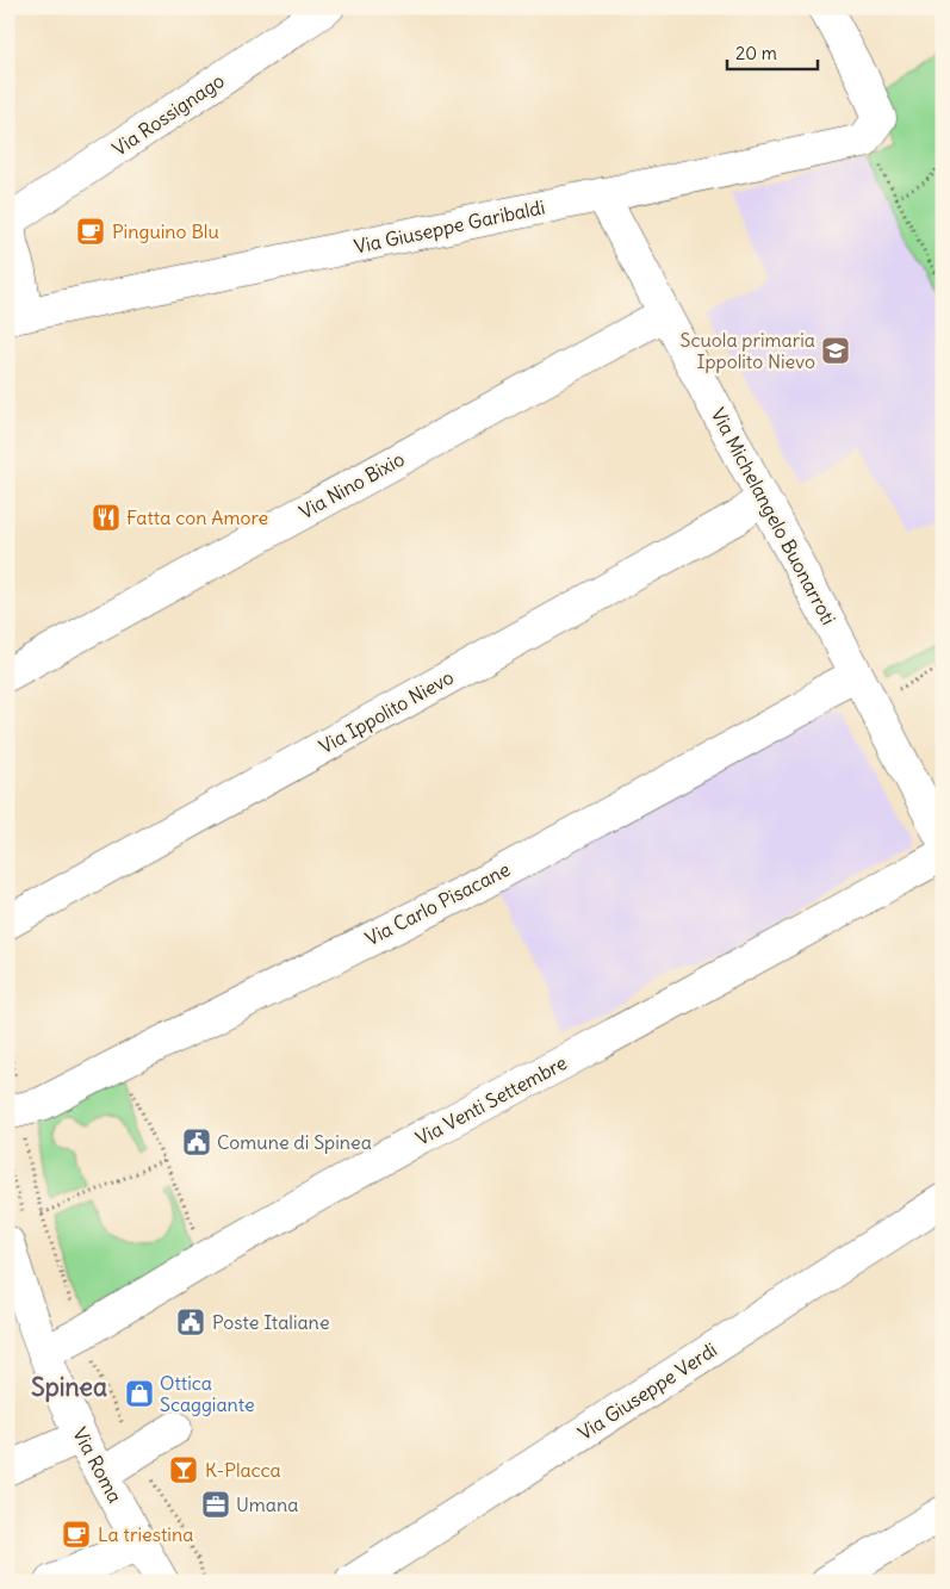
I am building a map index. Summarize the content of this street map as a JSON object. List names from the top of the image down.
{
  "streets": {
    "street": [
      "Via Rossignago",
      "Via Giuseppe Garibaldi",
      "Via Nino Bixio",
      "Via Michelangelo Buonarroti",
      "Via Ippolito Nievo",
      "Via Carlo Pisacane",
      "Via Venti Settembre",
      "Via Giuseppe Verdi",
      "Via Roma"
    ]
  },
  "crossings": [
    ["Via Giuseppe Garibaldi", "Via Michelangelo Buonarroti"],
    ["Via Nino Bixio", "Via Michelangelo Buonarroti"],
    ["Via Michelangelo Buonarroti", "Via Ippolito Nievo"],
    ["Via Michelangelo Buonarroti", "Via Carlo Pisacane"],
    ["Via Venti Settembre", "Via Roma"]
  ],
  "districts": ["Spinea"],
  "places": {
    "cafe": ["Pinguino Blu", "La triestina"],
    "school or university": ["Scuola primaria Ippolito Nievo"],
    "restaurant": ["Fatta con Amore"],
    "public building": ["Comune di Spinea", "Poste Italiane"],
    "shop": ["Ottica Scaggiante"],
    "bar": ["K-Placca"],
    "office": ["Umana"]
  },
  "scale_bar": "20 m"
}
